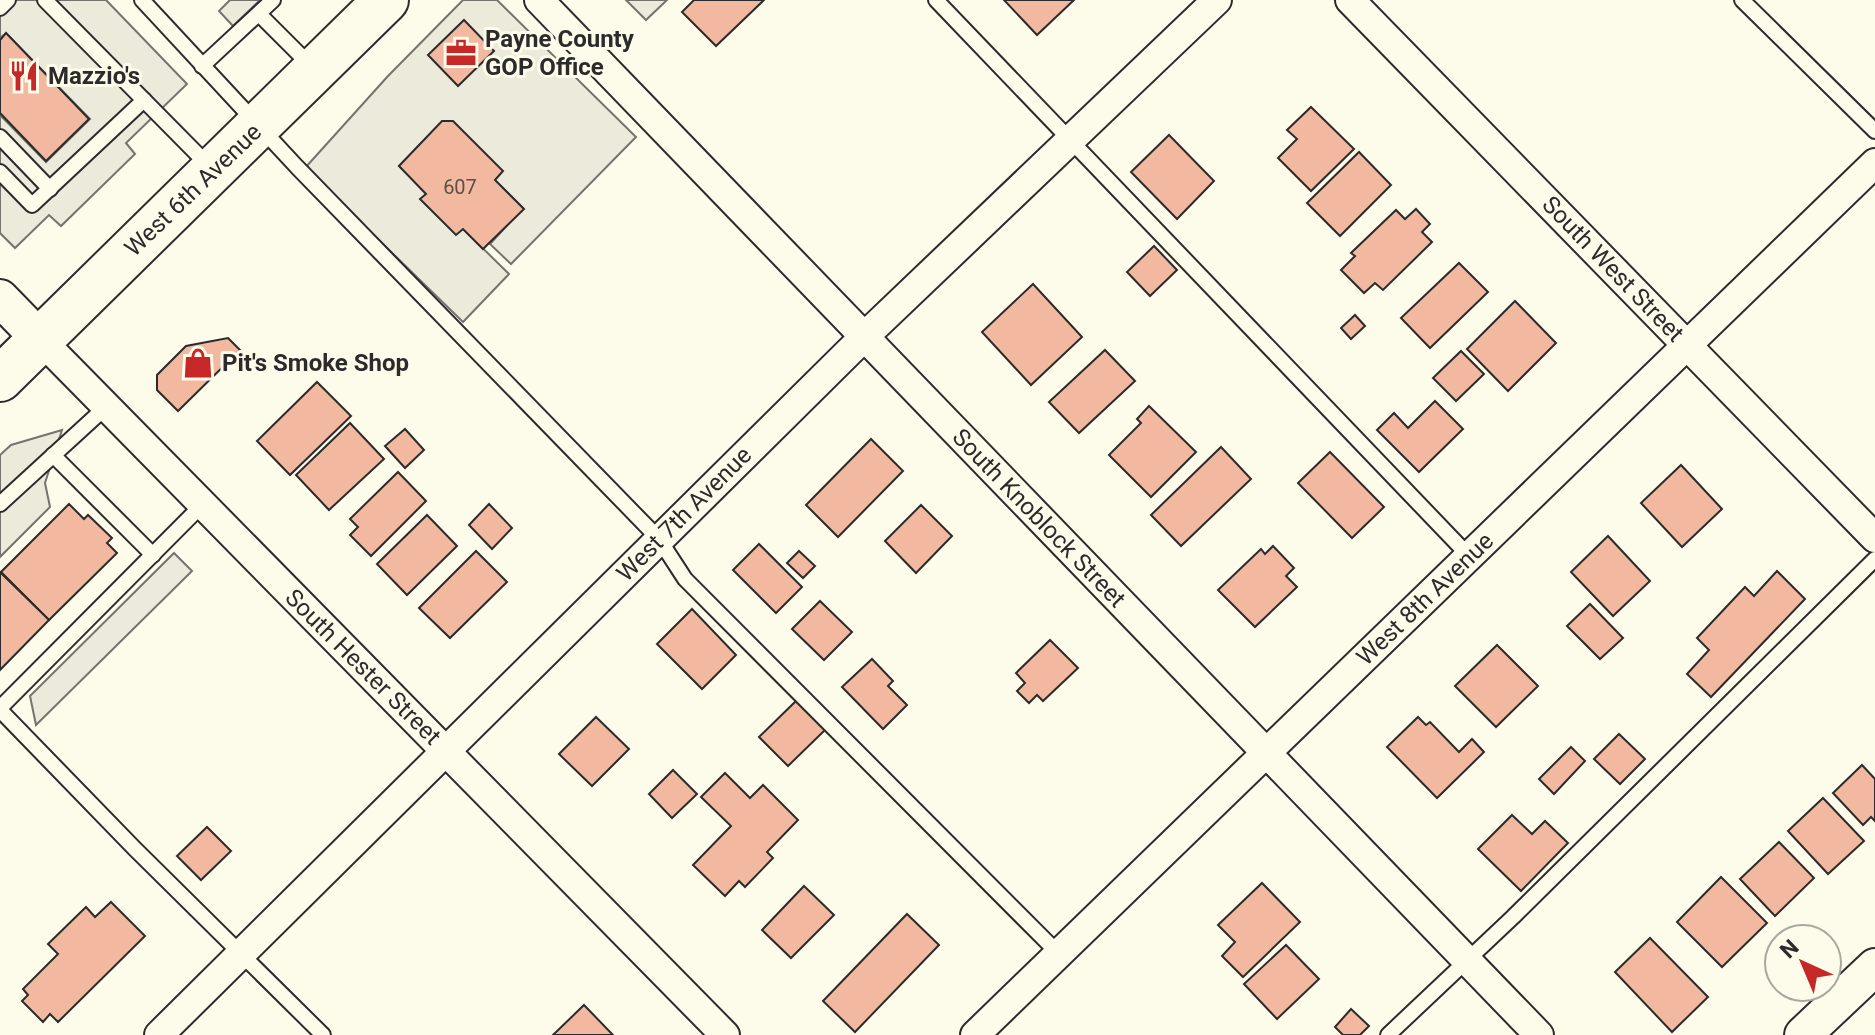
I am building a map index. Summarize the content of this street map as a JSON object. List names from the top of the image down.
{
  "streets": {
    "highway": ["West 6th Avenue"],
    "street": [
      "South West Street",
      "West 7th Avenue",
      "South Knoblock Street",
      "West 8th Avenue",
      "South Hester Street"
    ]
  },
  "crossings": [
    ["West 6th Avenue", "South Hester Street"],
    ["South West Street", "West 8th Avenue"],
    ["West 7th Avenue", "South Knoblock Street"],
    ["West 7th Avenue", "South Hester Street"],
    ["South Knoblock Street", "West 8th Avenue"]
  ],
  "places": {
    "office": ["Payne County GOP Office"],
    "restaurant": ["Mazzio's"],
    "shop": ["Pit's Smoke Shop"]
  },
  "house_numbers": ["607"],
  "north": "top left"
}
